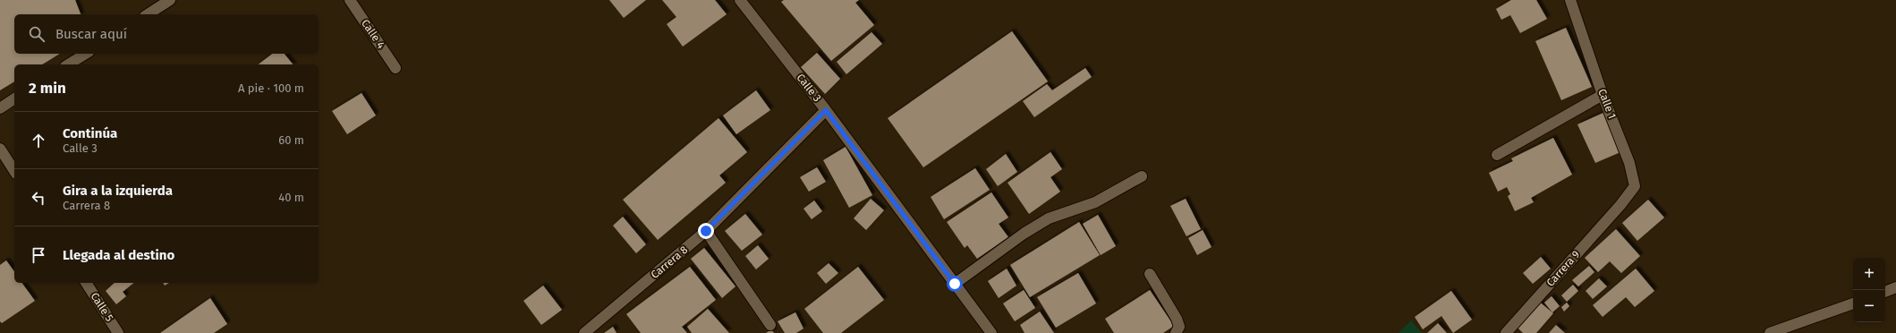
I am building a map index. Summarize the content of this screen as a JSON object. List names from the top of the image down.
{
  "streets": {
    "street": [
      "Calle 4",
      "Calle 3",
      "Calle 1",
      "Carrera 8",
      "Carrera 9",
      "Calle 5"
    ]
  },
  "crossings": [
    ["Calle 3", "Carrera 8"],
    ["Calle 1", "Carrera 9"]
  ],
  "page": {
    "search": "Buscar aquí",
    "heading": ["2 min", "A pie · 100 m"],
    "list": [
      ["Continúa", "Calle 3", "60 m"],
      ["Gira a la izquierda", "Carrera 8", "40 m"],
      "Llegada al destino"
    ],
    "map_buttons": ["+", "−"]
  }
}
